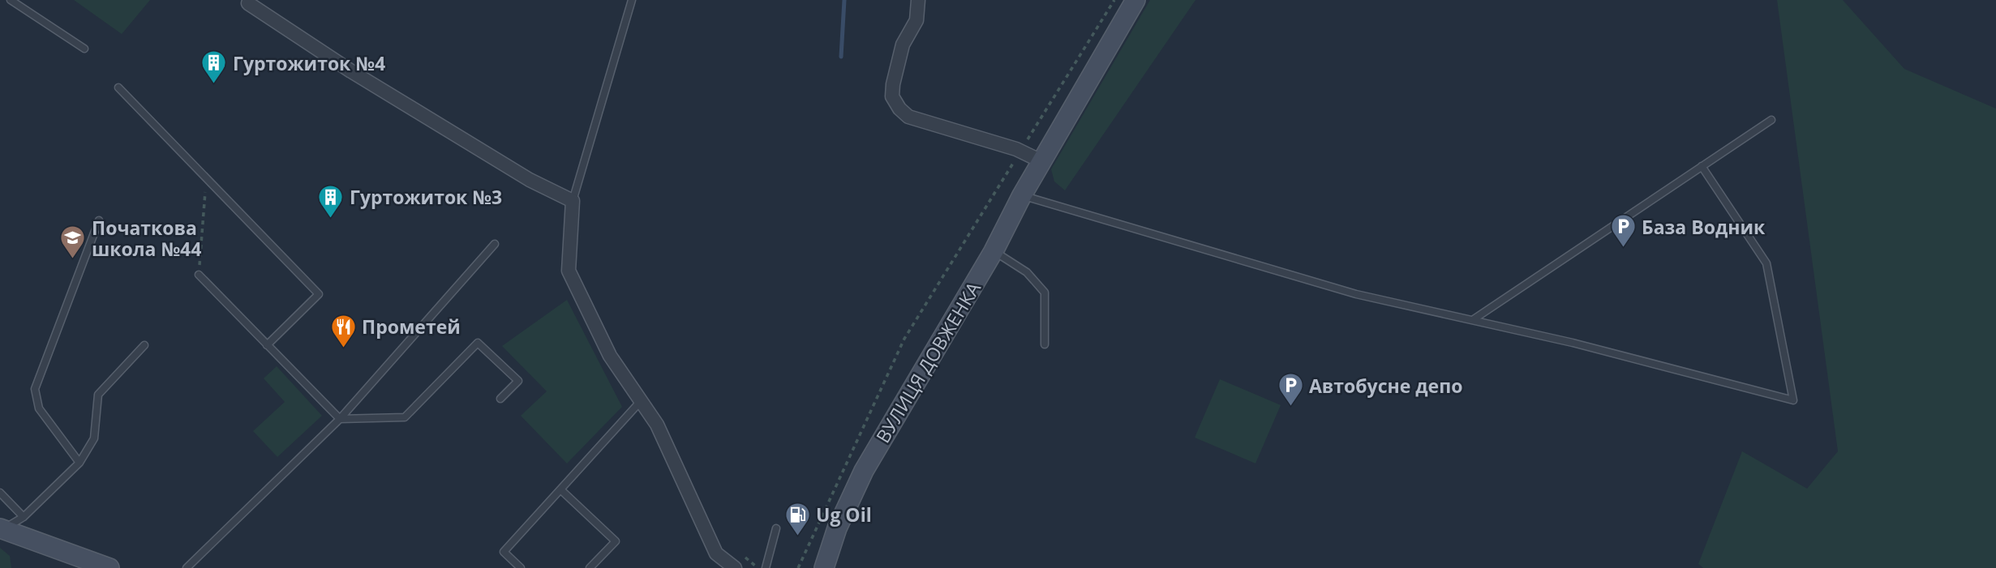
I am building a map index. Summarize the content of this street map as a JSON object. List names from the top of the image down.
{
  "streets": {
    "street": ["ВУЛИЦЯ ДОВЖЕНКА"]
  },
  "places": {
    "building": ["Гуртожиток №4", "Гуртожиток №3"],
    "parking": ["База Водник", "Автобусне депо"],
    "school or university": ["Початкова школа №44"],
    "restaurant": ["Прометей"],
    "fuel station": ["Ug Oil"]
  }
}
